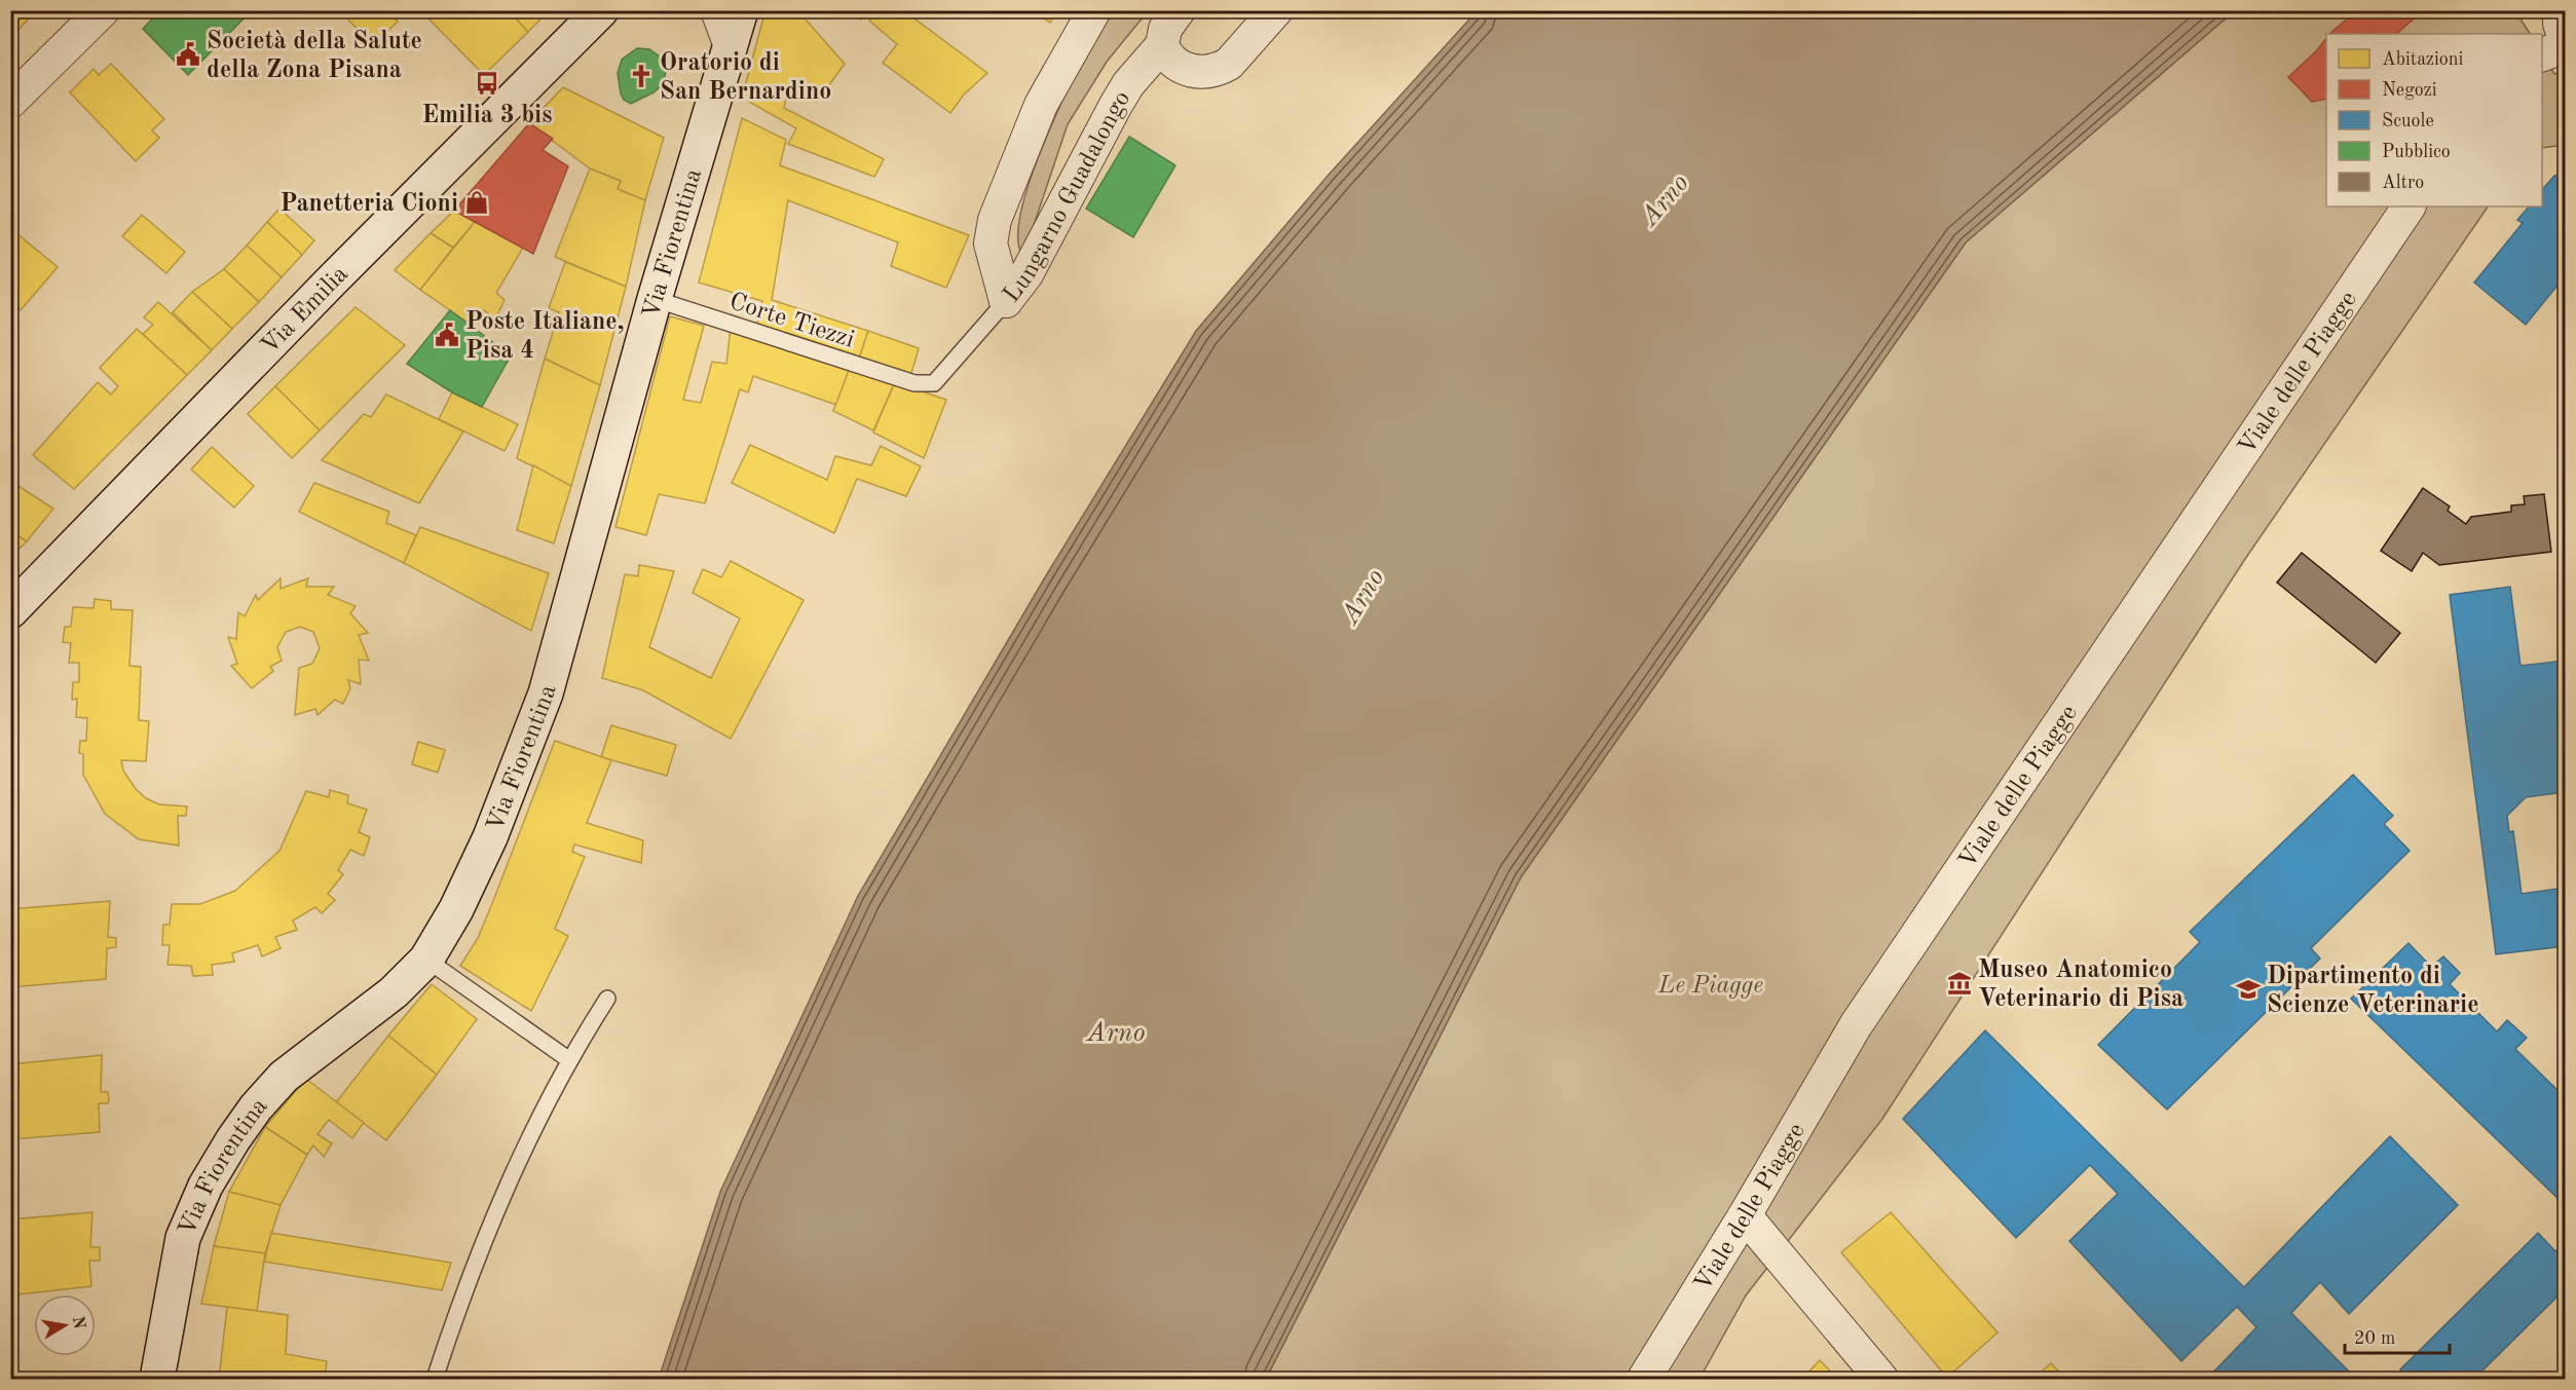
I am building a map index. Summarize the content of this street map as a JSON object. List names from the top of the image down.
{
  "streets": {
    "main road": ["Via Fiorentina", "Via Emilia"],
    "street": ["Lungarno Guadalongo", "Viale delle Piagge"],
    "lane": ["Corte Tiezzi"]
  },
  "crossings": [
    ["Lungarno Guadalongo", "Corte Tiezzi"],
    ["Via Fiorentina", "Corte Tiezzi"]
  ],
  "water": ["Arno"],
  "parks": ["Le Piagge"],
  "places": {
    "public building": ["Società della Salute della Zona Pisana", "Poste Italiane, Pisa 4"],
    "church": ["Oratorio di San Bernardino"],
    "bus stop": ["Emilia 3 bis"],
    "shop": ["Panetteria Cioni"],
    "museum": ["Museo Anatomico Veterinario di Pisa"],
    "school or university": ["Dipartimento di Scienze Veterinarie"]
  },
  "legend": [
    "Abitazioni",
    "Negozi",
    "Scuole",
    "Pubblico",
    "Altro"
  ],
  "scale_bar": "20 m",
  "north": "right"
}
